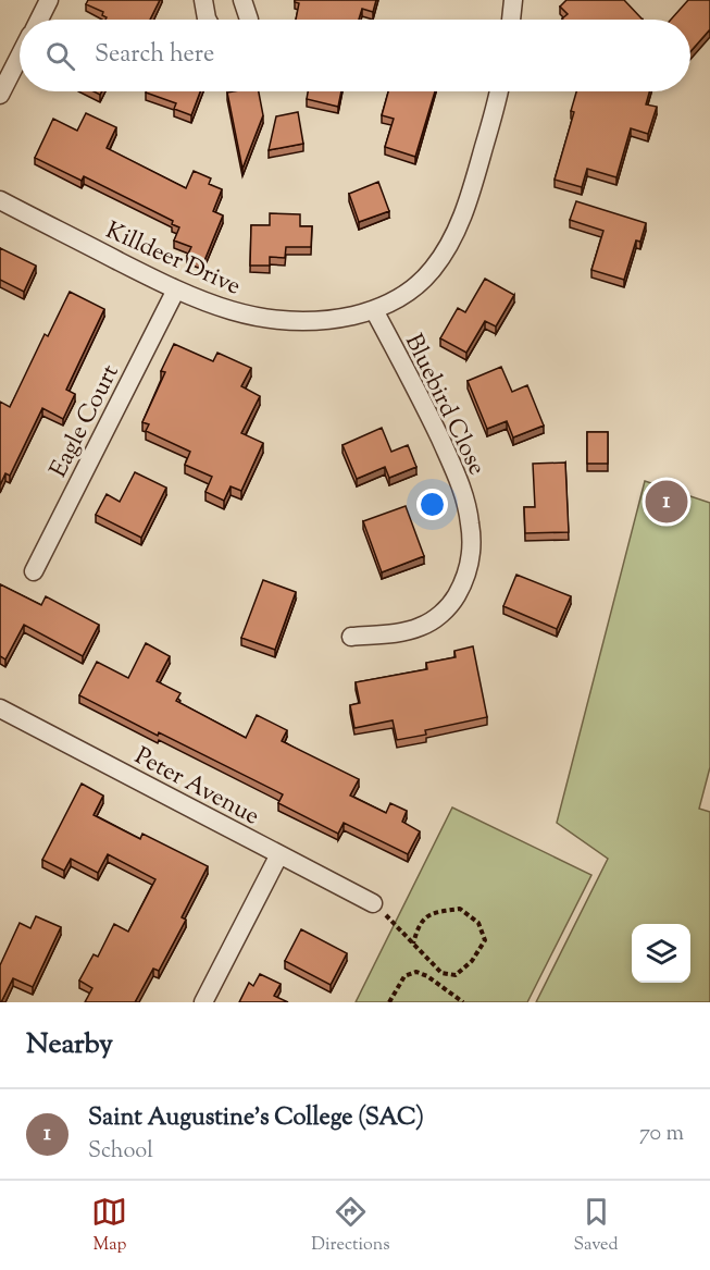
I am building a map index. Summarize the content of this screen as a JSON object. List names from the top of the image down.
{
  "streets": {
    "street": [
      "Killdeer Drive",
      "Bluebird Close",
      "Eagle Court",
      "Peter Avenue"
    ]
  },
  "crossings": [
    ["Killdeer Drive", "Bluebird Close"],
    ["Killdeer Drive", "Eagle Court"]
  ],
  "page": {
    "search": "Search here",
    "pins": "1",
    "heading": "Nearby",
    "list": [
      {
        "mark": "1",
        "name": "Saint Augustine's College (SAC)",
        "note": "School",
        "value": "70 m"
      }
    ],
    "nav": ["Map", "Directions", "Saved"]
  }
}
